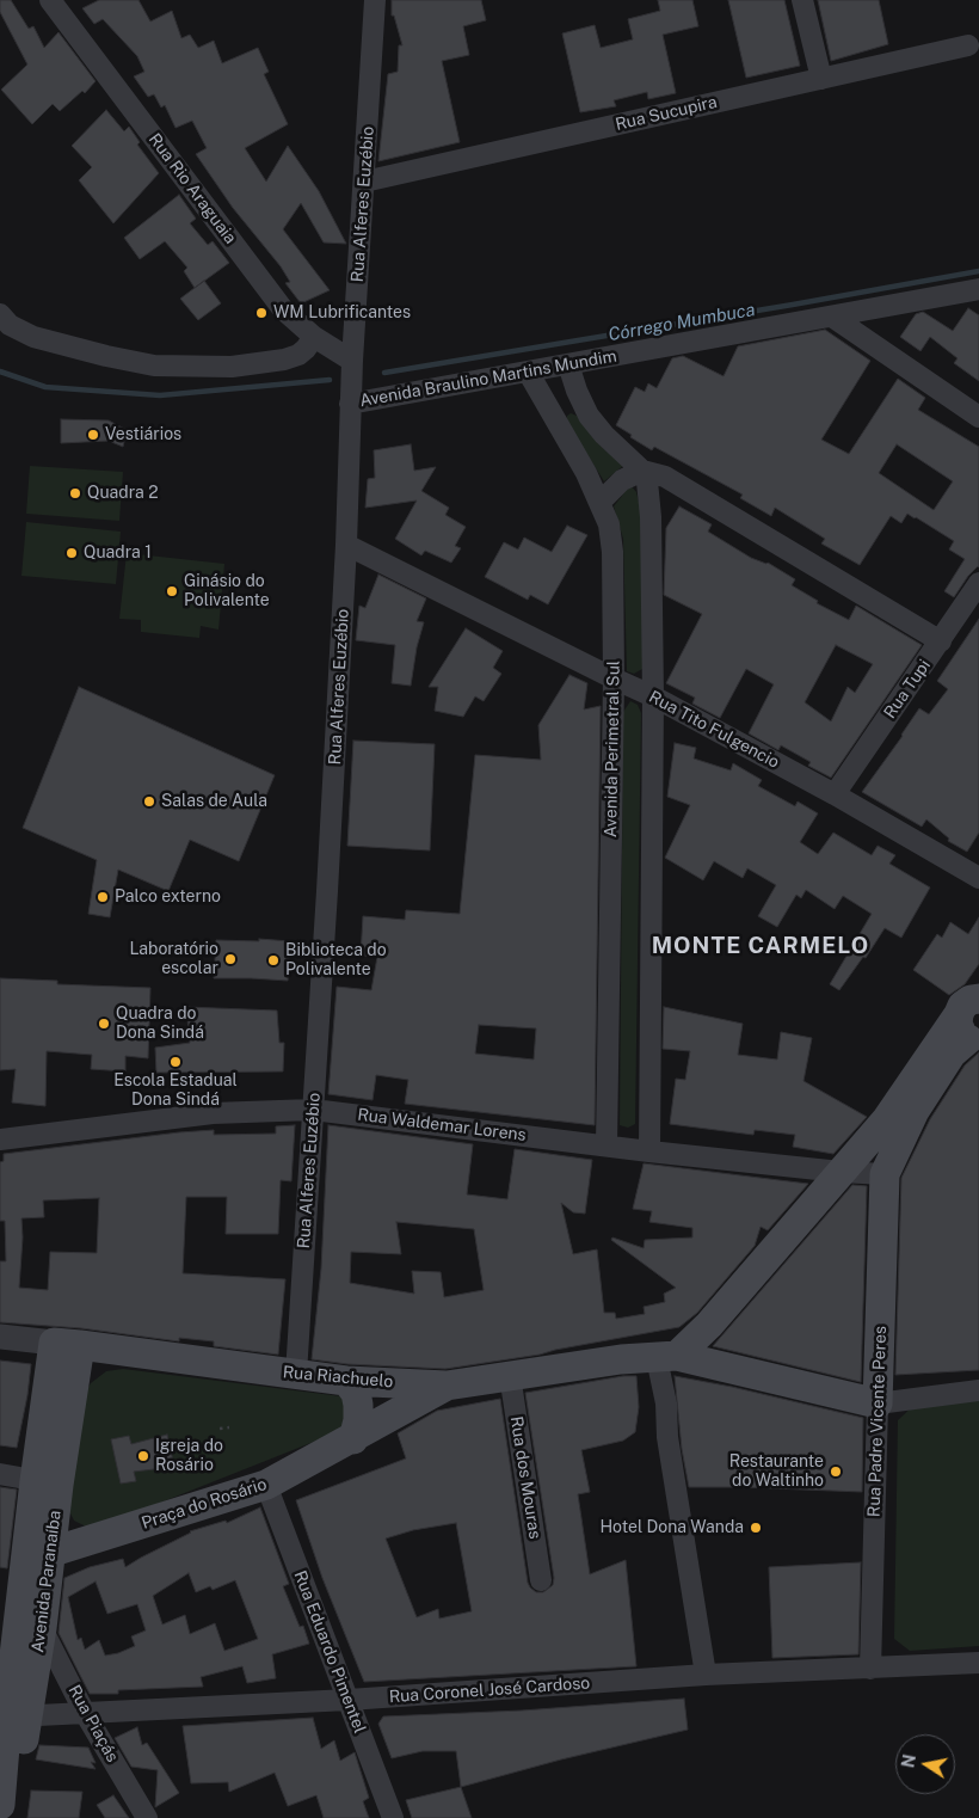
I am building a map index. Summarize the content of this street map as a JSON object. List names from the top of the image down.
{
  "streets": {
    "main road": [
      "Rua Riachuelo",
      "Rua Padre Vicente Peres",
      "Praça do Rosário",
      "Avenida Paranaíba"
    ],
    "street": [
      "Rua Sucupira",
      "Rua Rio Araguaia",
      "Rua Alferes Euzébio",
      "Avenida Braulino Martins Mundim",
      "Rua Tupi",
      "Rua Tito Fulgencio",
      "Avenida Perimetral Sul",
      "Rua Waldemar Lorens",
      "Rua dos Mouras",
      "Rua Eduardo Pimentel",
      "Rua Coronel José Cardoso",
      "Rua Piaçás"
    ]
  },
  "crossings": [
    ["Rua Sucupira", "Rua Alferes Euzébio"],
    ["Rua Rio Araguaia", "Rua Alferes Euzébio"],
    ["Rua Alferes Euzébio", "Avenida Braulino Martins Mundim"],
    ["Rua Alferes Euzébio", "Rua Tito Fulgencio"],
    ["Rua Alferes Euzébio", "Rua Waldemar Lorens"],
    ["Rua Alferes Euzébio", "Rua Riachuelo"],
    ["Avenida Braulino Martins Mundim", "Avenida Perimetral Sul"],
    ["Rua Tupi", "Rua Tito Fulgencio"],
    ["Rua Tito Fulgencio", "Avenida Perimetral Sul"],
    ["Avenida Perimetral Sul", "Rua Waldemar Lorens"],
    ["Rua Waldemar Lorens", "Rua Padre Vicente Peres"],
    ["Rua Riachuelo", "Rua Padre Vicente Peres"],
    ["Rua Riachuelo", "Rua dos Mouras"],
    ["Rua Riachuelo", "Praça do Rosário"],
    ["Rua Riachuelo", "Avenida Paranaíba"],
    ["Rua Padre Vicente Peres", "Rua Coronel José Cardoso"],
    ["Praça do Rosário", "Avenida Paranaíba"],
    ["Praça do Rosário", "Rua Eduardo Pimentel"],
    ["Avenida Paranaíba", "Rua Coronel José Cardoso"],
    ["Avenida Paranaíba", "Rua Piaçás"],
    ["Rua Eduardo Pimentel", "Rua Coronel José Cardoso"],
    ["Rua Coronel José Cardoso", "Rua Piaçás"]
  ],
  "districts": ["MONTE CARMELO"],
  "water": ["Córrego Mumbuca"],
  "places": [
    "WM Lubrificantes",
    "Vestiários",
    "Quadra 2",
    "Quadra 1",
    "Ginásio do Polivalente",
    "Salas de Aula",
    "Palco externo",
    "Laboratório escolar",
    "Biblioteca do Polivalente",
    "Quadra do Dona Sindá",
    "Escola Estadual Dona Sindá",
    "Igreja do Rosário",
    "Restaurante do Waltinho",
    "Hotel Dona Wanda"
  ],
  "north": "left"
}
